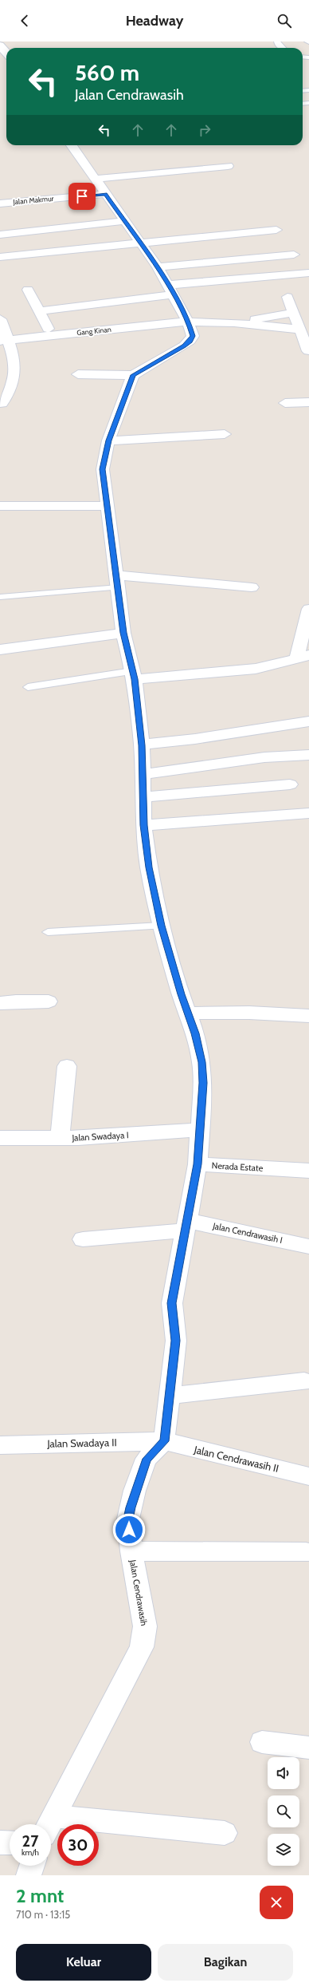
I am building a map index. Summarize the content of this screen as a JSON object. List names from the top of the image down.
{
  "streets": {
    "street": [
      "Jalan Makmur",
      "Gang Kinan",
      "Jalan Swadaya I",
      "Nerada Estate",
      "Jalan Cendrawasih I",
      "Jalan Swadaya II",
      "Jalan Cendrawasih II",
      "Jalan Cendrawasih"
    ]
  },
  "crossings": [
    ["Jalan Swadaya II", "Jalan Cendrawasih II"],
    ["Jalan Swadaya II", "Jalan Cendrawasih"],
    ["Jalan Cendrawasih II", "Jalan Cendrawasih"]
  ],
  "page": {
    "header": "Headway",
    "turn": ["560 m", "Jalan Cendrawasih"],
    "speed": "27 km/h",
    "limit": "30",
    "heading": ["2 mnt", "710 m · 13:15"],
    "buttons": ["Keluar", "Bagikan"]
  }
}
